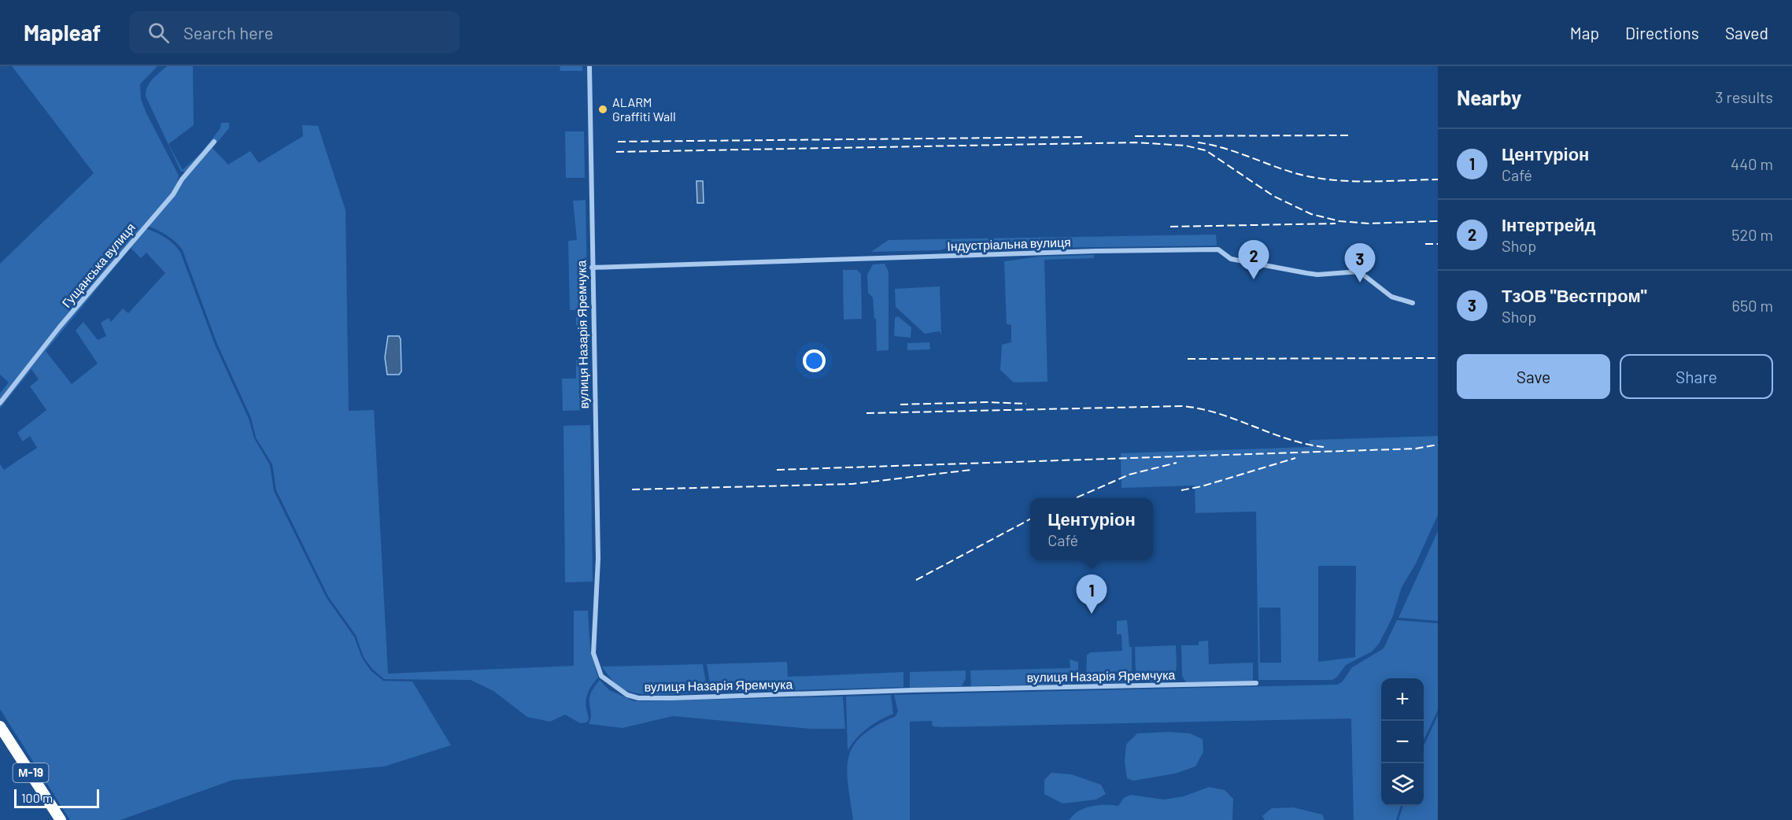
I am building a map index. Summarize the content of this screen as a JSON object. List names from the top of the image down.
{
  "streets": {
    "highway": ["М-19"],
    "street": ["Індустріальна вулиця", "Гущанська вулиця", "вулиця Назарія Яремчука"]
  },
  "crossings": [
    ["Індустріальна вулиця", "вулиця Назарія Яремчука"]
  ],
  "places": ["ALARM Graffiti Wall"],
  "scale_bar": "100 m",
  "page": {
    "header": "Mapleaf",
    "search": "Search here",
    "nav": ["Map", "Directions", "Saved"],
    "heading": ["Nearby", "3 results"],
    "list": [
      {
        "mark": "1",
        "name": "Центуріон",
        "note": "Café",
        "value": "440 m"
      },
      {
        "mark": "2",
        "name": "Інтертрейд",
        "note": "Shop",
        "value": "520 m"
      },
      {
        "mark": "3",
        "name": "ТзОВ \"Вестпром\"",
        "note": "Shop",
        "value": "650 m"
      }
    ],
    "pins": ["2", "3", "1"],
    "buttons": ["Save", "Share"],
    "popup": ["Центуріон", "Café"],
    "map_buttons": ["+", "−"],
    "scale": "100 m"
  }
}
